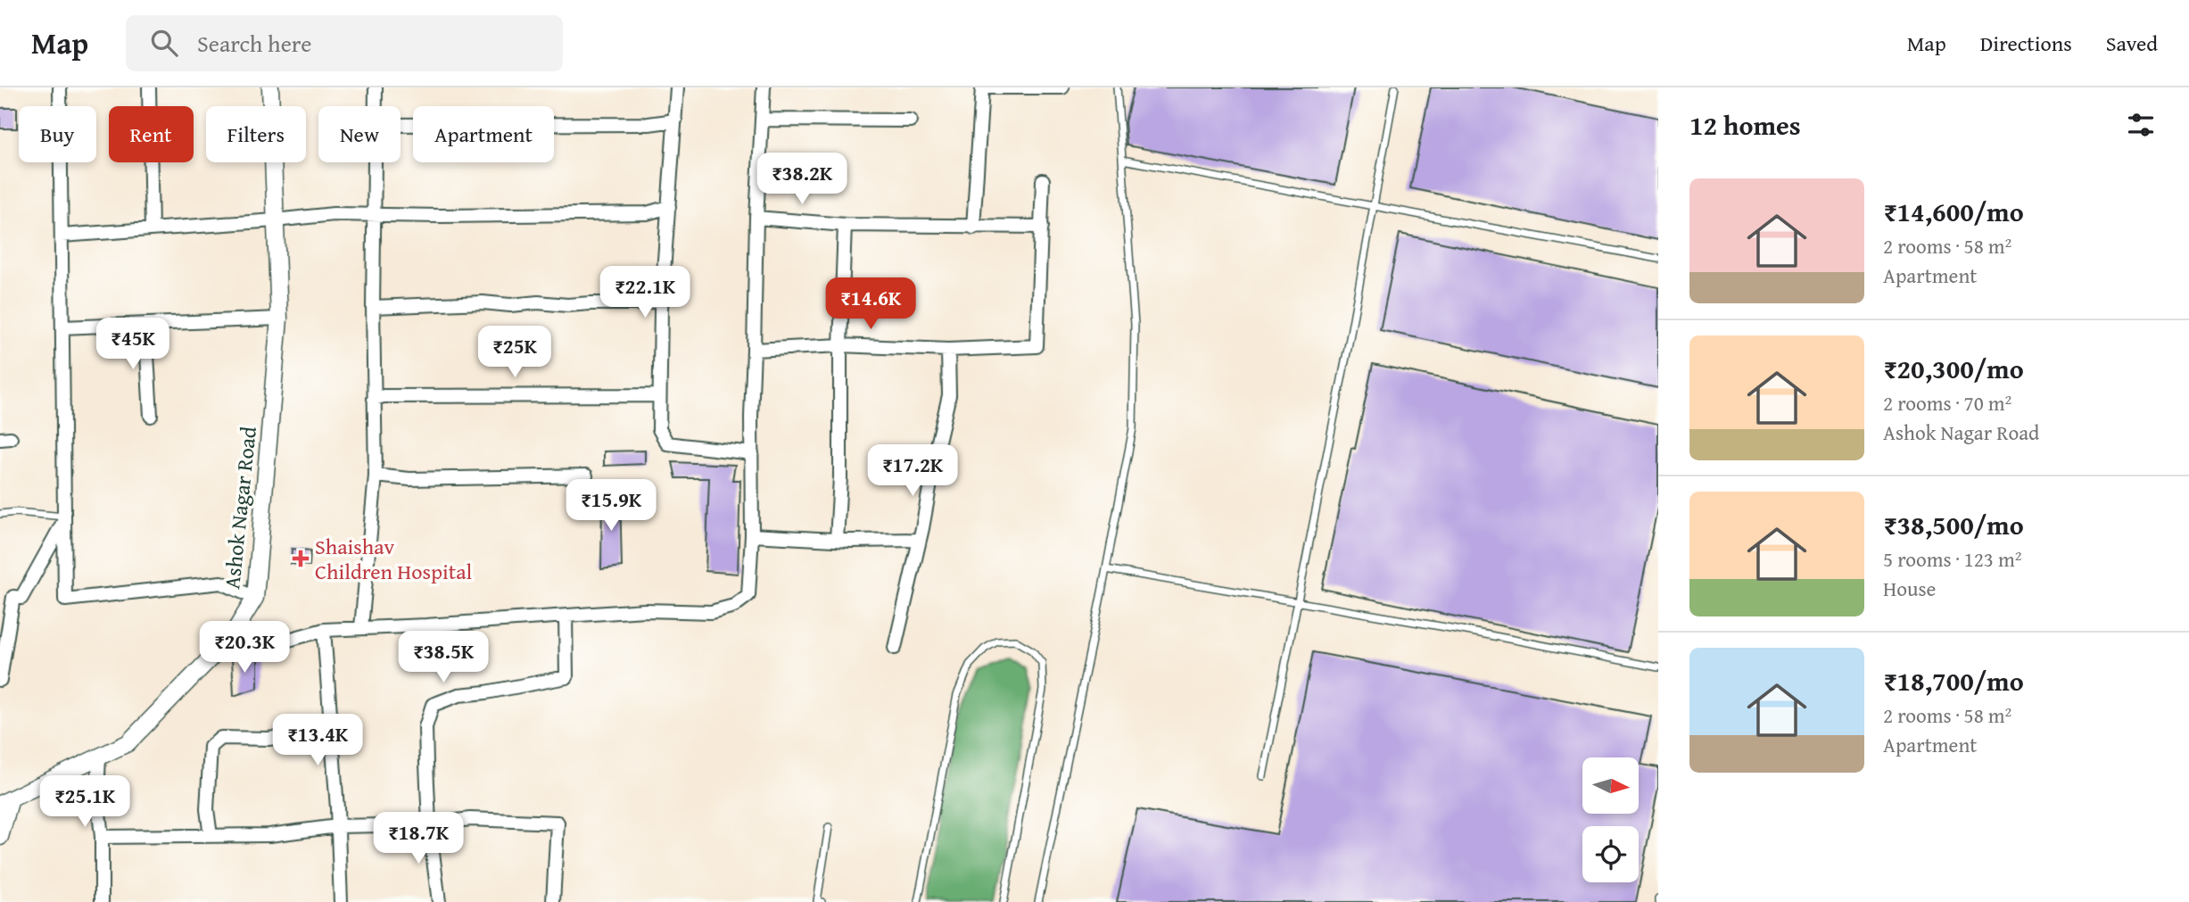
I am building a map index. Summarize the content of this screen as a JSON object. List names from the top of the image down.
{
  "streets": {
    "street": ["Ashok Nagar Road"]
  },
  "places": {
    "health": ["Shaishav Children Hospital"]
  },
  "north": "right",
  "page": {
    "header": "Map",
    "search": "Search here",
    "nav": ["Map", "Directions", "Saved"],
    "heading": "12 homes",
    "chip": [
      "Buy",
      "Rent",
      "Filters",
      "New",
      "Apartment"
    ],
    "price": [
      "₹38.2K",
      "₹22.1K",
      "₹14.6K",
      "₹45K",
      "₹25K",
      "₹17.2K",
      "₹15.9K",
      "₹20.3K",
      "₹38.5K",
      "₹13.4K",
      "₹25.1K",
      "₹18.7K"
    ],
    "list": [
      {
        "name": "₹14,600/mo",
        "note": "2 rooms · 58 m² · Apartment"
      },
      {
        "name": "₹20,300/mo",
        "note": "2 rooms · 70 m² · Ashok Nagar Road"
      },
      {
        "name": "₹38,500/mo",
        "note": "5 rooms · 123 m² · House"
      },
      {
        "name": "₹18,700/mo",
        "note": "2 rooms · 58 m² · Apartment"
      }
    ]
  }
}
